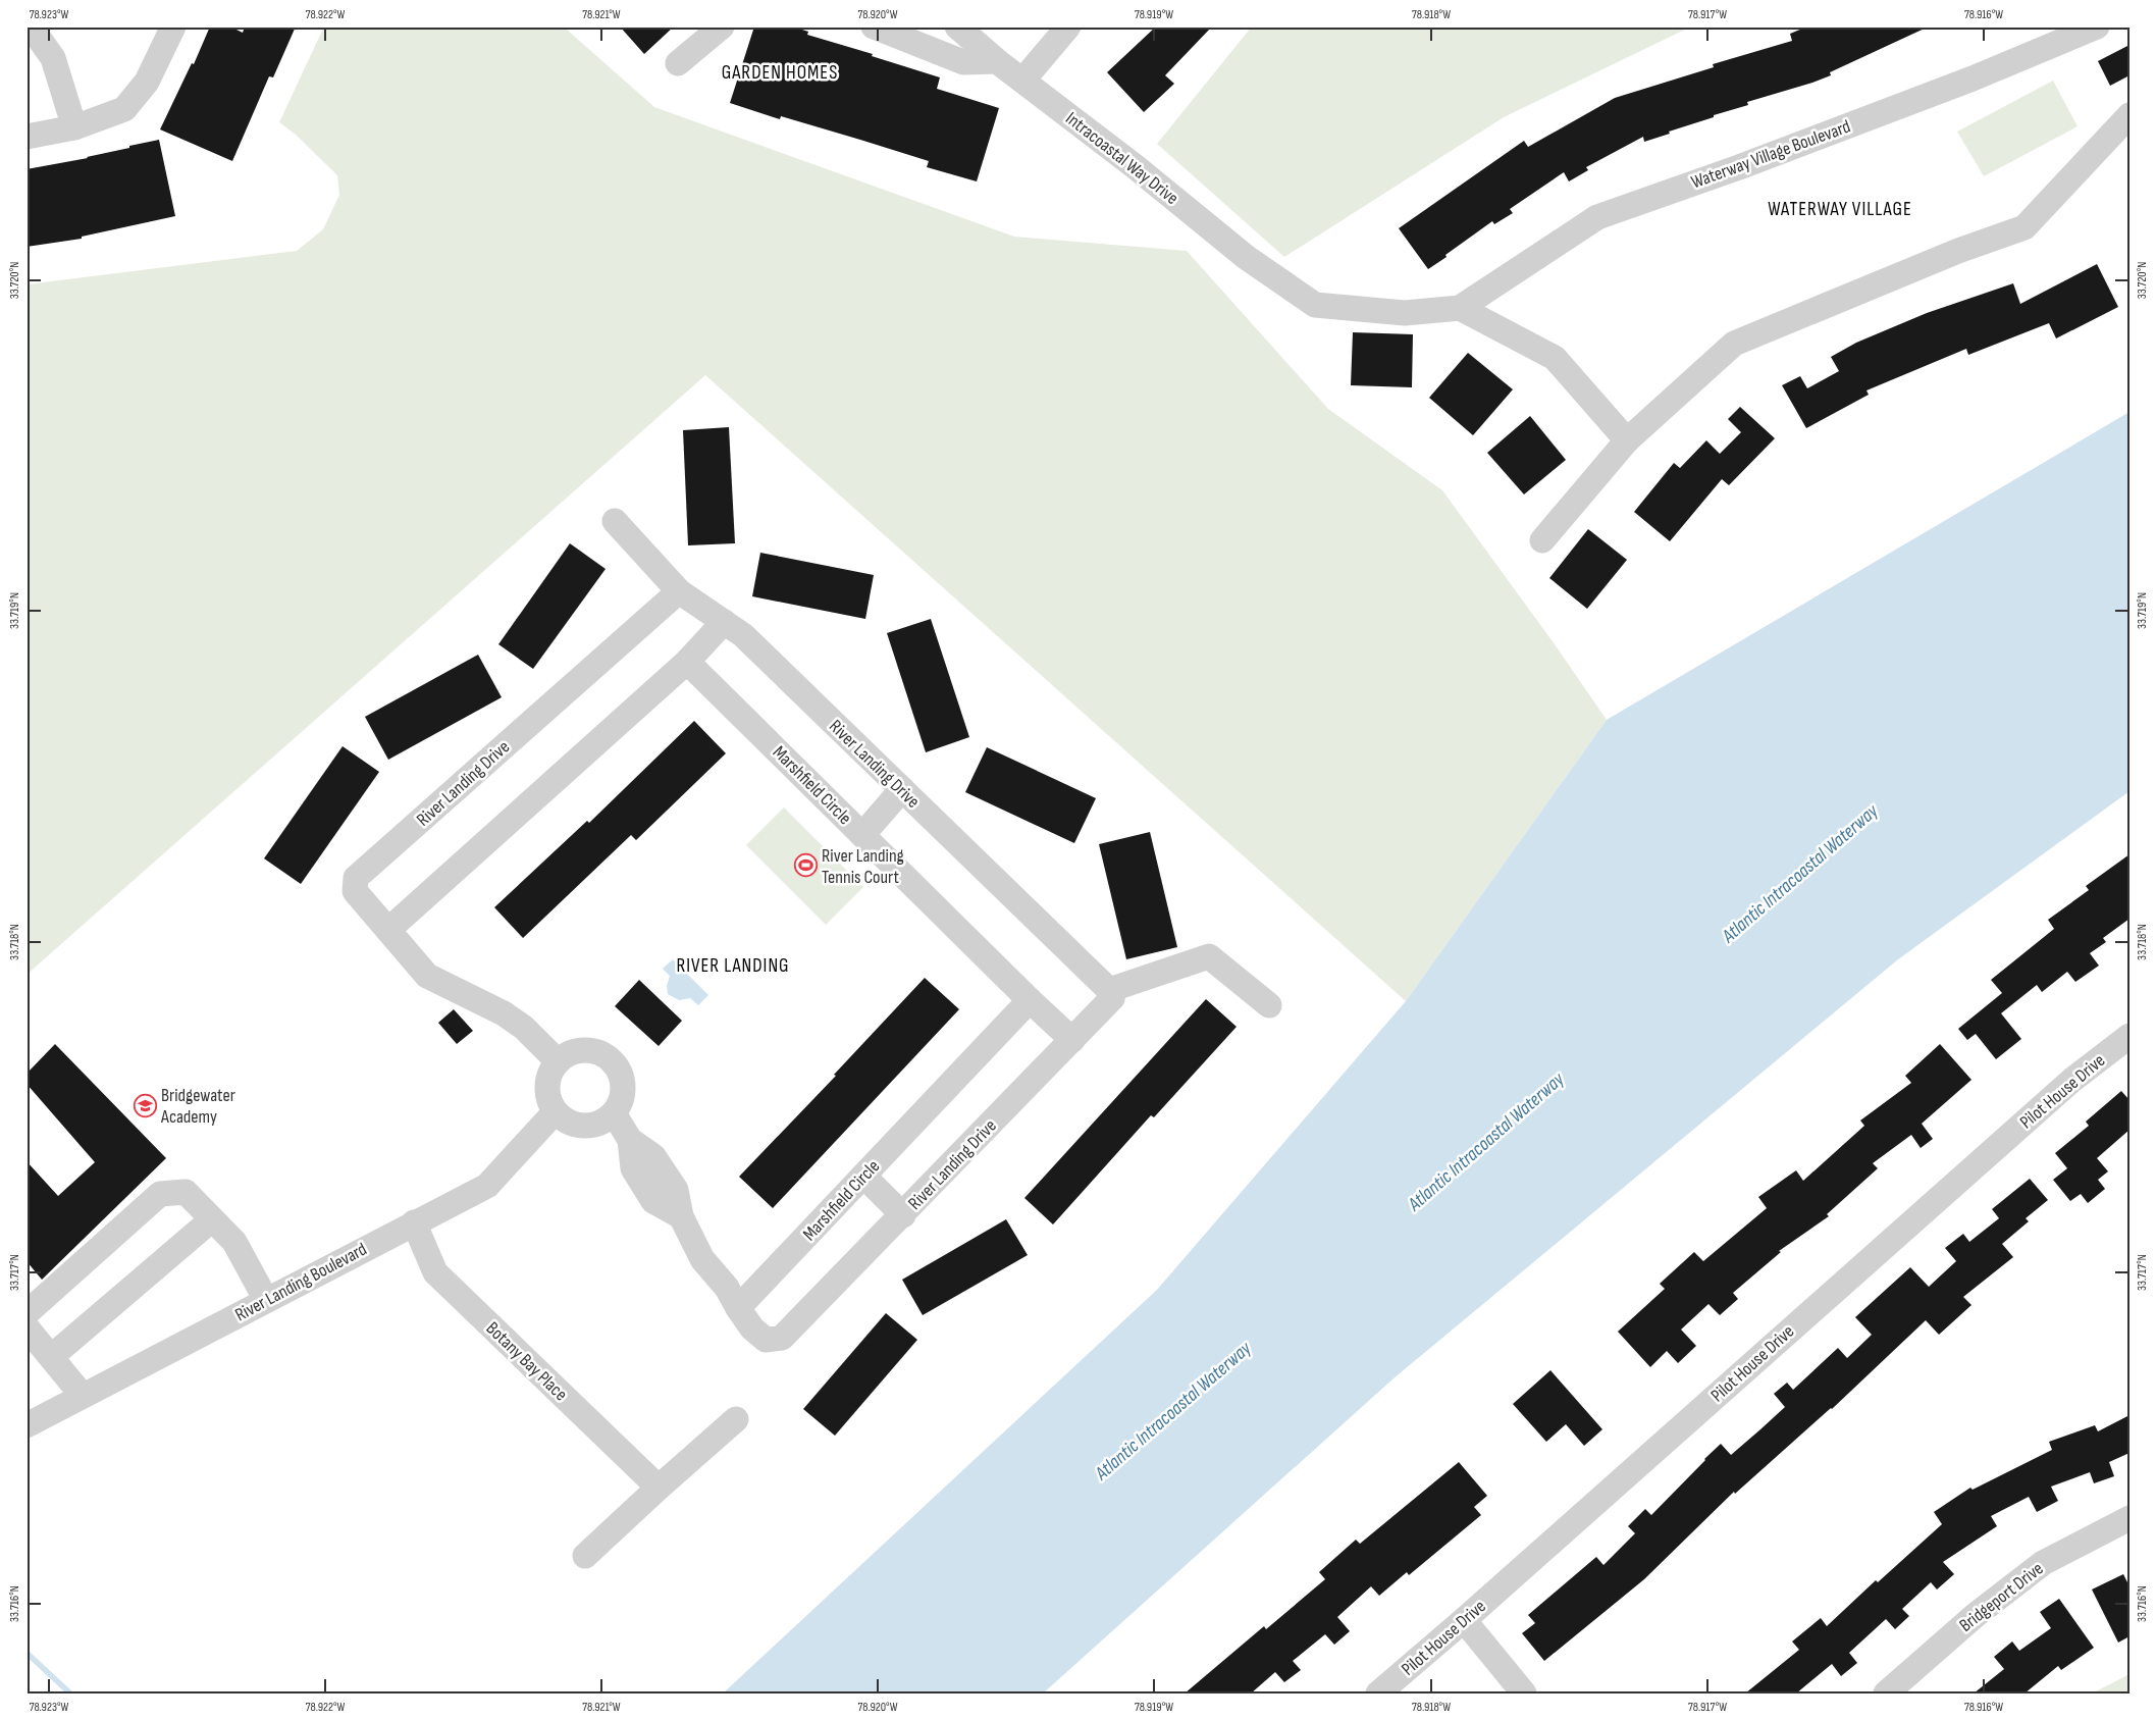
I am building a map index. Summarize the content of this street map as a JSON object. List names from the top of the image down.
{
  "streets": {
    "street": [
      "Waterway Village Boulevard",
      "Intracoastal Way Drive",
      "River Landing Drive",
      "Marshfield Circle",
      "Pilot House Drive",
      "River Landing Boulevard",
      "Botany Bay Place",
      "Bridgeport Drive"
    ]
  },
  "crossings": [
    ["Waterway Village Boulevard", "Intracoastal Way Drive"],
    ["River Landing Drive", "Marshfield Circle"],
    ["River Landing Drive", "River Landing Boulevard"],
    ["River Landing Boulevard", "Botany Bay Place"]
  ],
  "districts": ["GARDEN HOMES", "WATERWAY VILLAGE", "RIVER LANDING"],
  "water": ["Atlantic Intracoastal Waterway"],
  "places": {
    "sports": ["River Landing Tennis Court"],
    "school or university": ["Bridgewater Academy"]
  },
  "coordinates": [
    "78.923°W",
    "78.922°W",
    "78.921°W",
    "78.920°W",
    "78.919°W",
    "78.918°W",
    "78.917°W",
    "78.916°W",
    "33.720°N",
    "33.719°N",
    "33.718°N",
    "33.717°N",
    "33.716°N"
  ]
}
